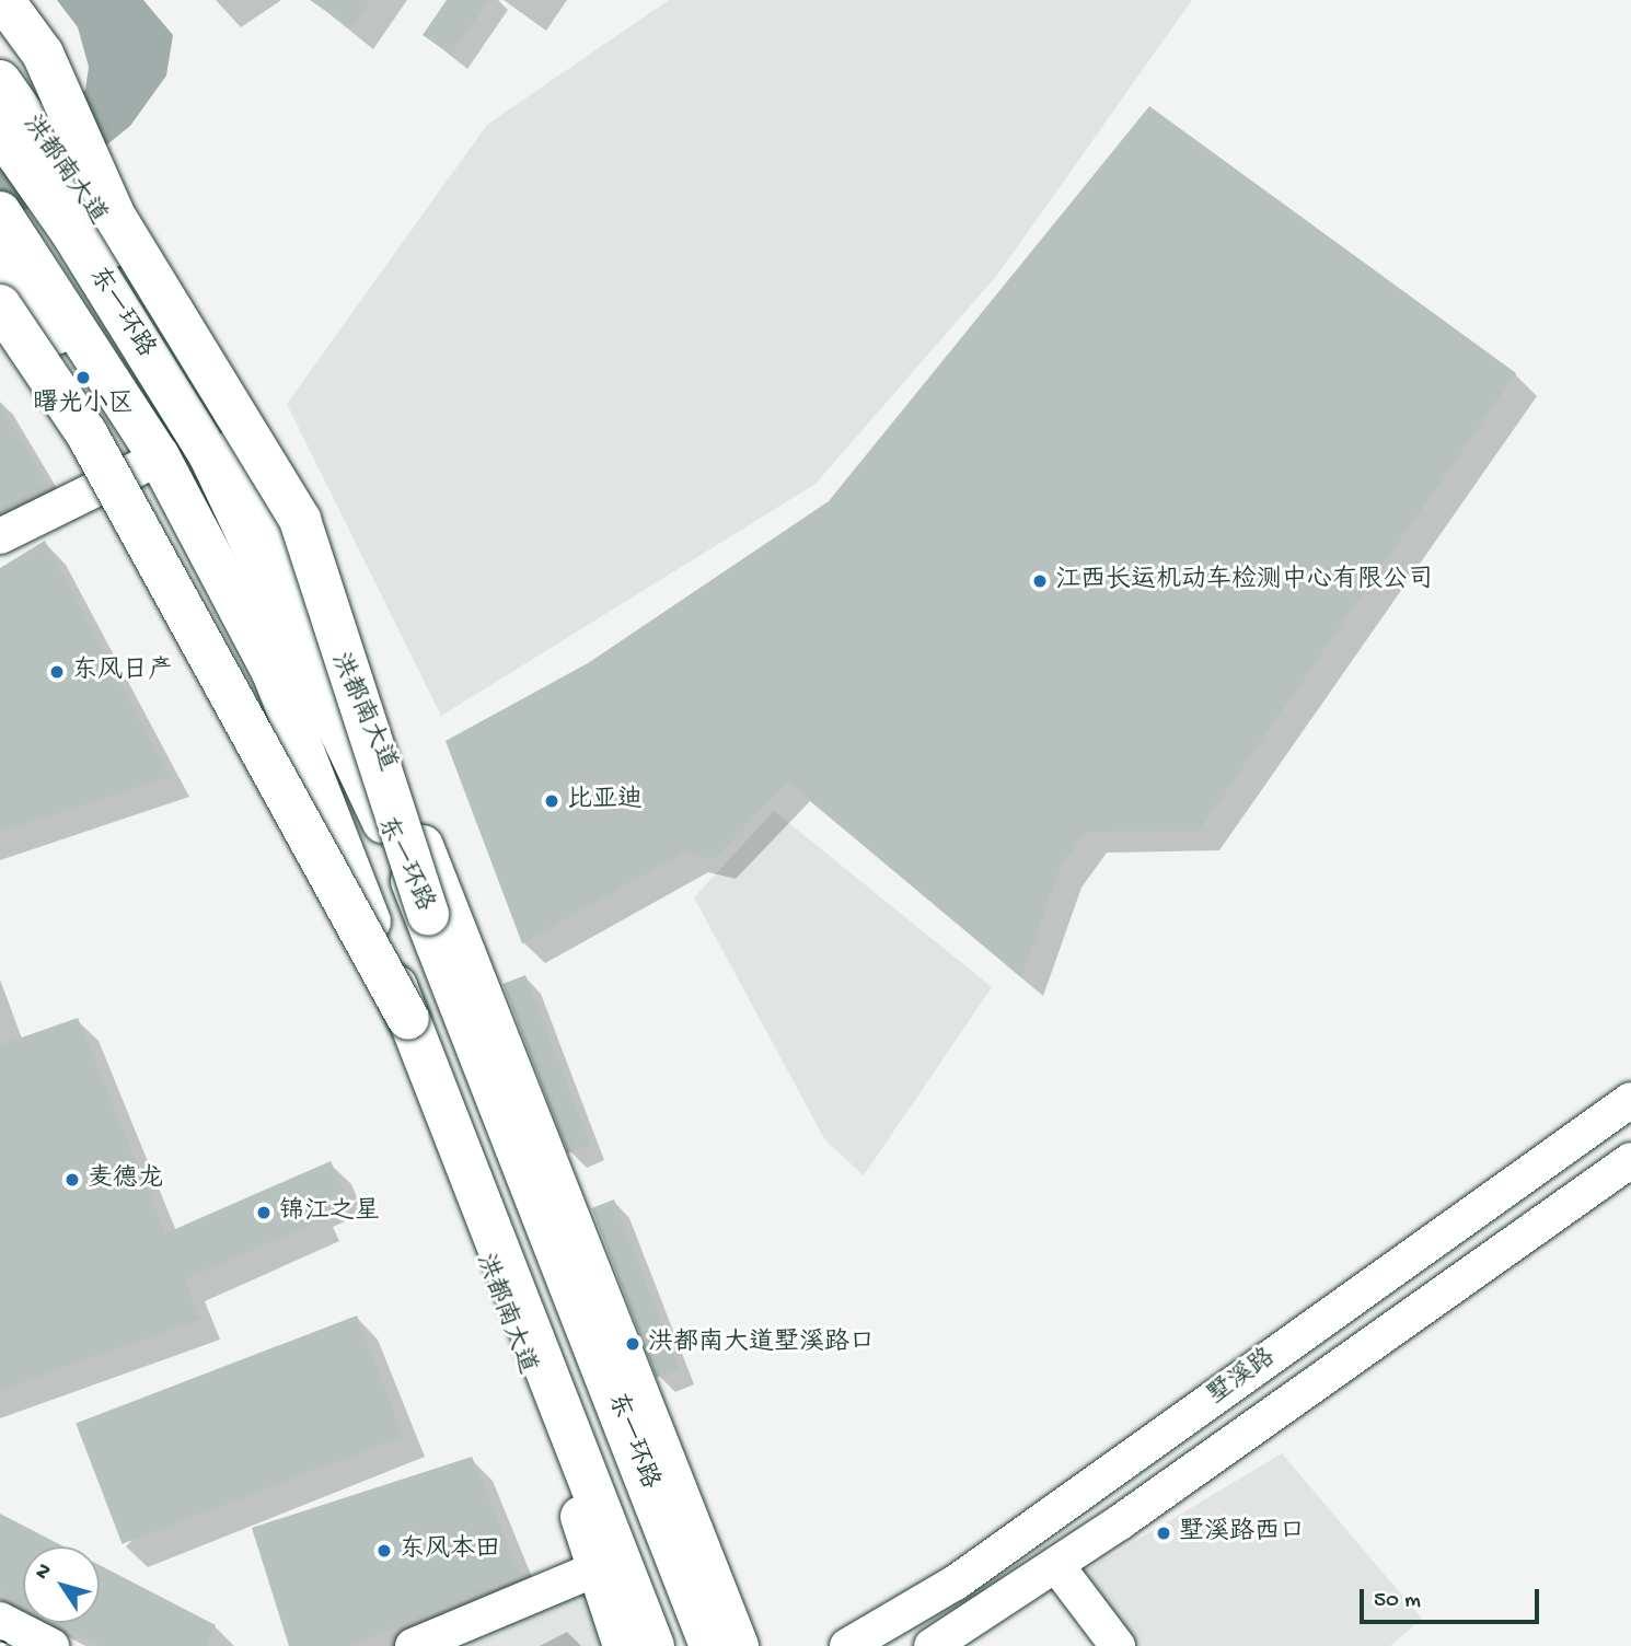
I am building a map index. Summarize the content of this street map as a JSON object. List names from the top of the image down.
{
  "streets": {
    "main road": ["洪都南大道", "东一环路"],
    "street": ["墅溪路"]
  },
  "places": [
    "曙光小区",
    "江西长运机动车检测中心有限公司",
    "东风日产",
    "比亚迪",
    "麦德龙",
    "锦江之星",
    "洪都南大道墅溪路口",
    "墅溪路西口",
    "东风本田"
  ],
  "scale_bar": "50 m",
  "north": "top left"
}
